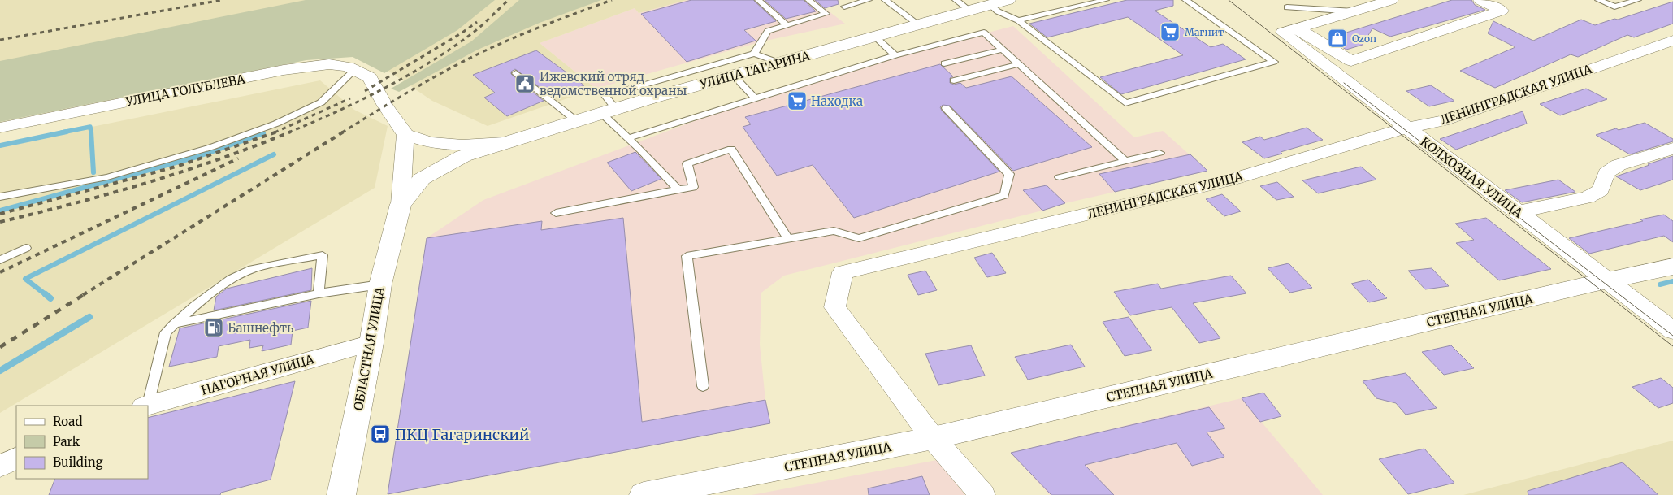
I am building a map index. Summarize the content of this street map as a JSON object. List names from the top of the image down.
{
  "streets": {
    "main road": ["УЛИЦА ГАГАРИНА", "СТЕПНАЯ УЛИЦА", "ОБЛАСТНАЯ УЛИЦА"],
    "street": [
      "УЛИЦА ГОЛУБЛЕВА",
      "ЛЕНИНГРАДСКАЯ УЛИЦА",
      "КОЛХОЗНАЯ УЛИЦА",
      "НАГОРНАЯ УЛИЦА"
    ]
  },
  "crossings": [
    ["УЛИЦА ГАГАРИНА", "ОБЛАСТНАЯ УЛИЦА"],
    ["ЛЕНИНГРАДСКАЯ УЛИЦА", "КОЛХОЗНАЯ УЛИЦА"],
    ["ЛЕНИНГРАДСКАЯ УЛИЦА", "СТЕПНАЯ УЛИЦА"],
    ["КОЛХОЗНАЯ УЛИЦА", "СТЕПНАЯ УЛИЦА"],
    ["ОБЛАСТНАЯ УЛИЦА", "НАГОРНАЯ УЛИЦА"]
  ],
  "places": {
    "supermarket": ["Магнит", "Находка"],
    "shop": ["Ozon"],
    "public building": ["Ижевский отряд ведомственной охраны"],
    "fuel station": ["Башнефть"],
    "bus stop": ["ПКЦ Гагаринский"]
  },
  "legend": ["Road", "Park", "Building"]
}
